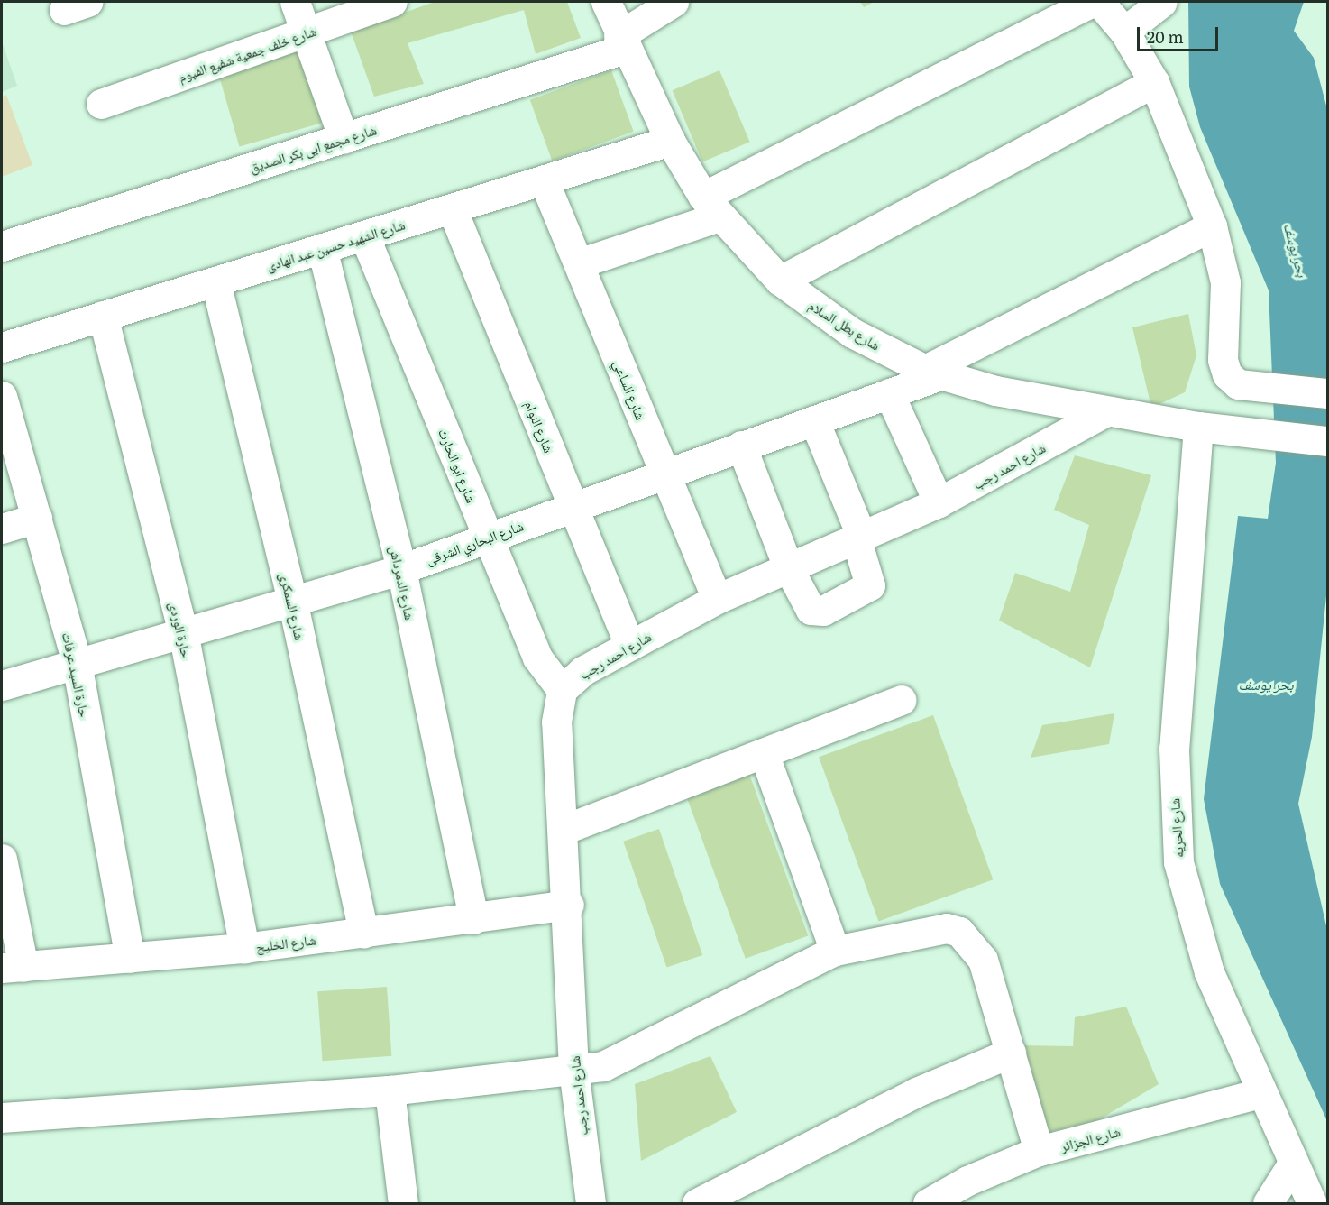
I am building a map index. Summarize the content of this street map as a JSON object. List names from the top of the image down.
{
  "streets": {
    "street": [
      "شارع خلف جمعية شفيع الفيوم",
      "شارع مجمع ابى بكر الصديق",
      "شارع الشهيد حسين عبد الهادى",
      "شارع بطل السلام",
      "شارع الساعي",
      "شارع النوام",
      "شارع ابو الحارث",
      "شارع احمد رجب",
      "شارع البحاري الشرقى",
      "شارع الدمرداش",
      "شارع السمكرى",
      "حارة الوردى",
      "حارة السيد عرفات",
      "شارع الحريه",
      "شارع الخليج",
      "شارع الجزائر"
    ]
  },
  "crossings": [
    ["شارع مجمع ابى بكر الصديق", "شارع بطل السلام"],
    ["شارع الشهيد حسين عبد الهادى", "شارع بطل السلام"],
    ["شارع الشهيد حسين عبد الهادى", "شارع الساعي"],
    ["شارع الشهيد حسين عبد الهادى", "شارع النوام"],
    ["شارع الشهيد حسين عبد الهادى", "شارع ابو الحارث"],
    ["شارع الشهيد حسين عبد الهادى", "شارع الدمرداش"],
    ["شارع الشهيد حسين عبد الهادى", "شارع السمكرى"],
    ["شارع الشهيد حسين عبد الهادى", "حارة الوردى"],
    ["شارع بطل السلام", "شارع احمد رجب"],
    ["شارع بطل السلام", "شارع البحاري الشرقى"],
    ["شارع بطل السلام", "شارع الحريه"],
    ["شارع الساعي", "شارع احمد رجب"],
    ["شارع الساعي", "شارع البحاري الشرقى"],
    ["شارع النوام", "شارع احمد رجب"],
    ["شارع النوام", "شارع البحاري الشرقى"],
    ["شارع ابو الحارث", "شارع احمد رجب"],
    ["شارع ابو الحارث", "شارع البحاري الشرقى"],
    ["شارع احمد رجب", "شارع الخليج"],
    ["شارع البحاري الشرقى", "شارع الدمرداش"],
    ["شارع البحاري الشرقى", "شارع السمكرى"],
    ["شارع البحاري الشرقى", "حارة الوردى"],
    ["شارع البحاري الشرقى", "حارة السيد عرفات"],
    ["شارع الدمرداش", "شارع الخليج"],
    ["شارع السمكرى", "شارع الخليج"],
    ["حارة الوردى", "شارع الخليج"],
    ["حارة السيد عرفات", "شارع الخليج"],
    ["شارع الحريه", "شارع الجزائر"]
  ],
  "water": ["بحر يوسف"],
  "scale_bar": "20 m"
}
